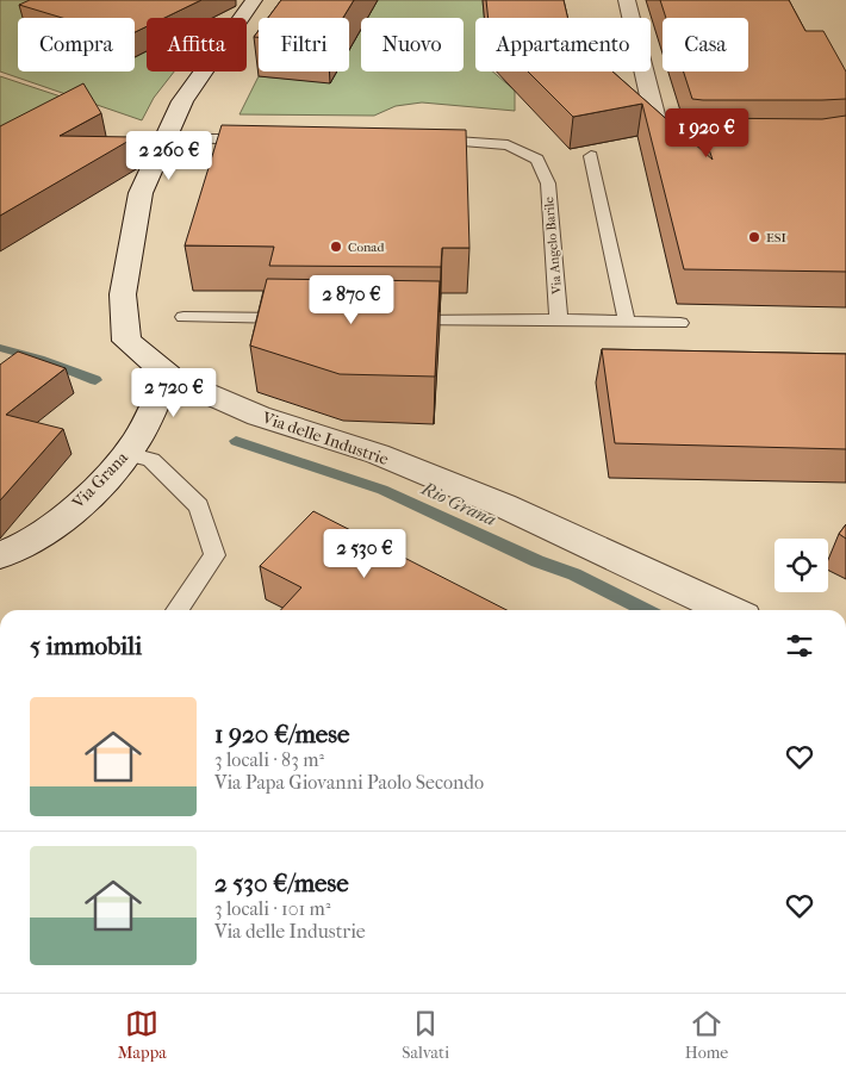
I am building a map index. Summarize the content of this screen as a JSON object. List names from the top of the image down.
{
  "streets": {
    "street": ["Via delle Industrie", "Via Grana"],
    "lane": ["Via Angelo Barile"]
  },
  "crossings": [
    ["Via delle Industrie", "Via Grana"]
  ],
  "water": ["Rio Grana"],
  "places": ["ESI", "Conad"],
  "page": {
    "chip": [
      "Compra",
      "Affitta",
      "Filtri",
      "Nuovo",
      "Appartamento",
      "Casa"
    ],
    "price": [
      "1 920 €",
      "2 260 €",
      "2 870 €",
      "2 720 €",
      "2 530 €"
    ],
    "heading": "5 immobili",
    "list": [
      {
        "name": "1 920 €/mese",
        "note": "3 locali · 83 m² · Via Papa Giovanni Paolo Secondo"
      },
      {
        "name": "2 530 €/mese",
        "note": "3 locali · 101 m² · Via delle Industrie"
      }
    ],
    "tabs": ["Mappa", "Salvati", "Home"]
  }
}
